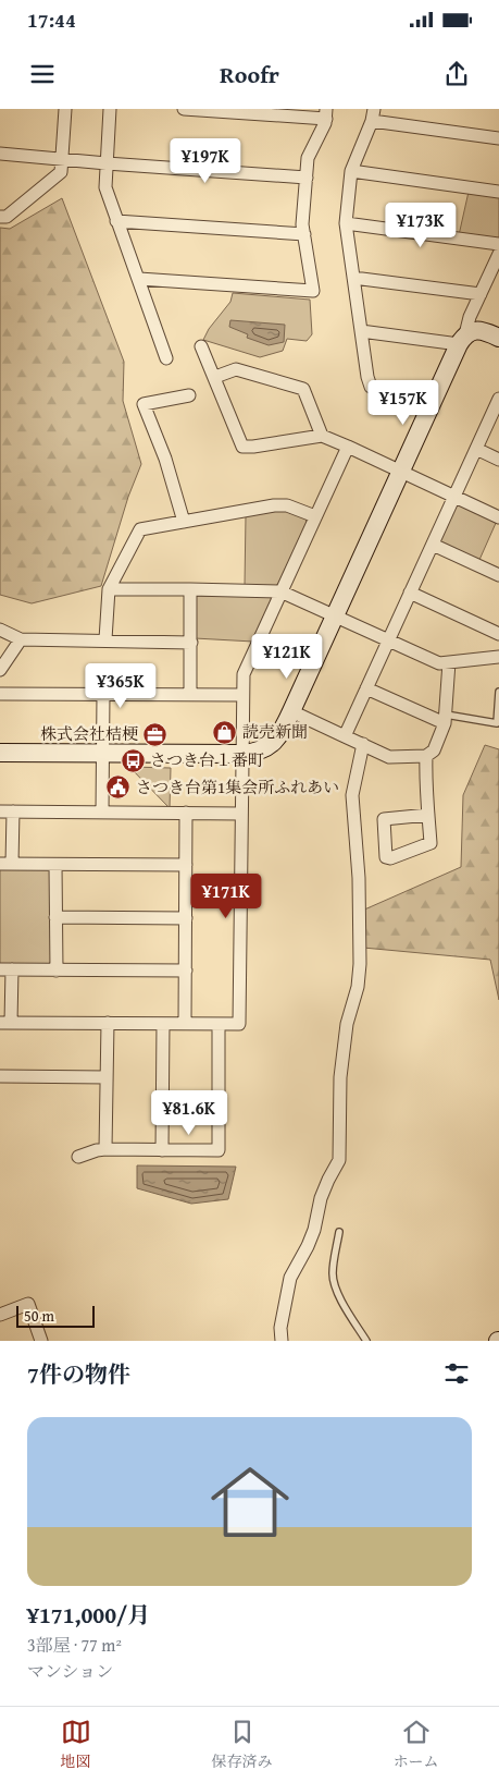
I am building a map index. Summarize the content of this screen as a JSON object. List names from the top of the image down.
{
  "places": {
    "shop": ["読売新聞"],
    "office": ["株式会社桔梗"],
    "bus stop": ["さつき台１番町"],
    "public building": ["さつき台第1集会所ふれあい"]
  },
  "scale_bar": "50 m",
  "page": {
    "status": "17:44",
    "header": "Roofr",
    "price": [
      "¥197K",
      "¥173K",
      "¥157K",
      "¥121K",
      "¥365K",
      "¥171K",
      "¥81.6K"
    ],
    "scale": "50 m",
    "heading": "7件の物件",
    "list": [
      {
        "name": "¥171,000/月",
        "note": "3部屋 · 77 m² · マンション"
      }
    ],
    "tabs": ["地図", "保存済み", "ホーム"]
  }
}
